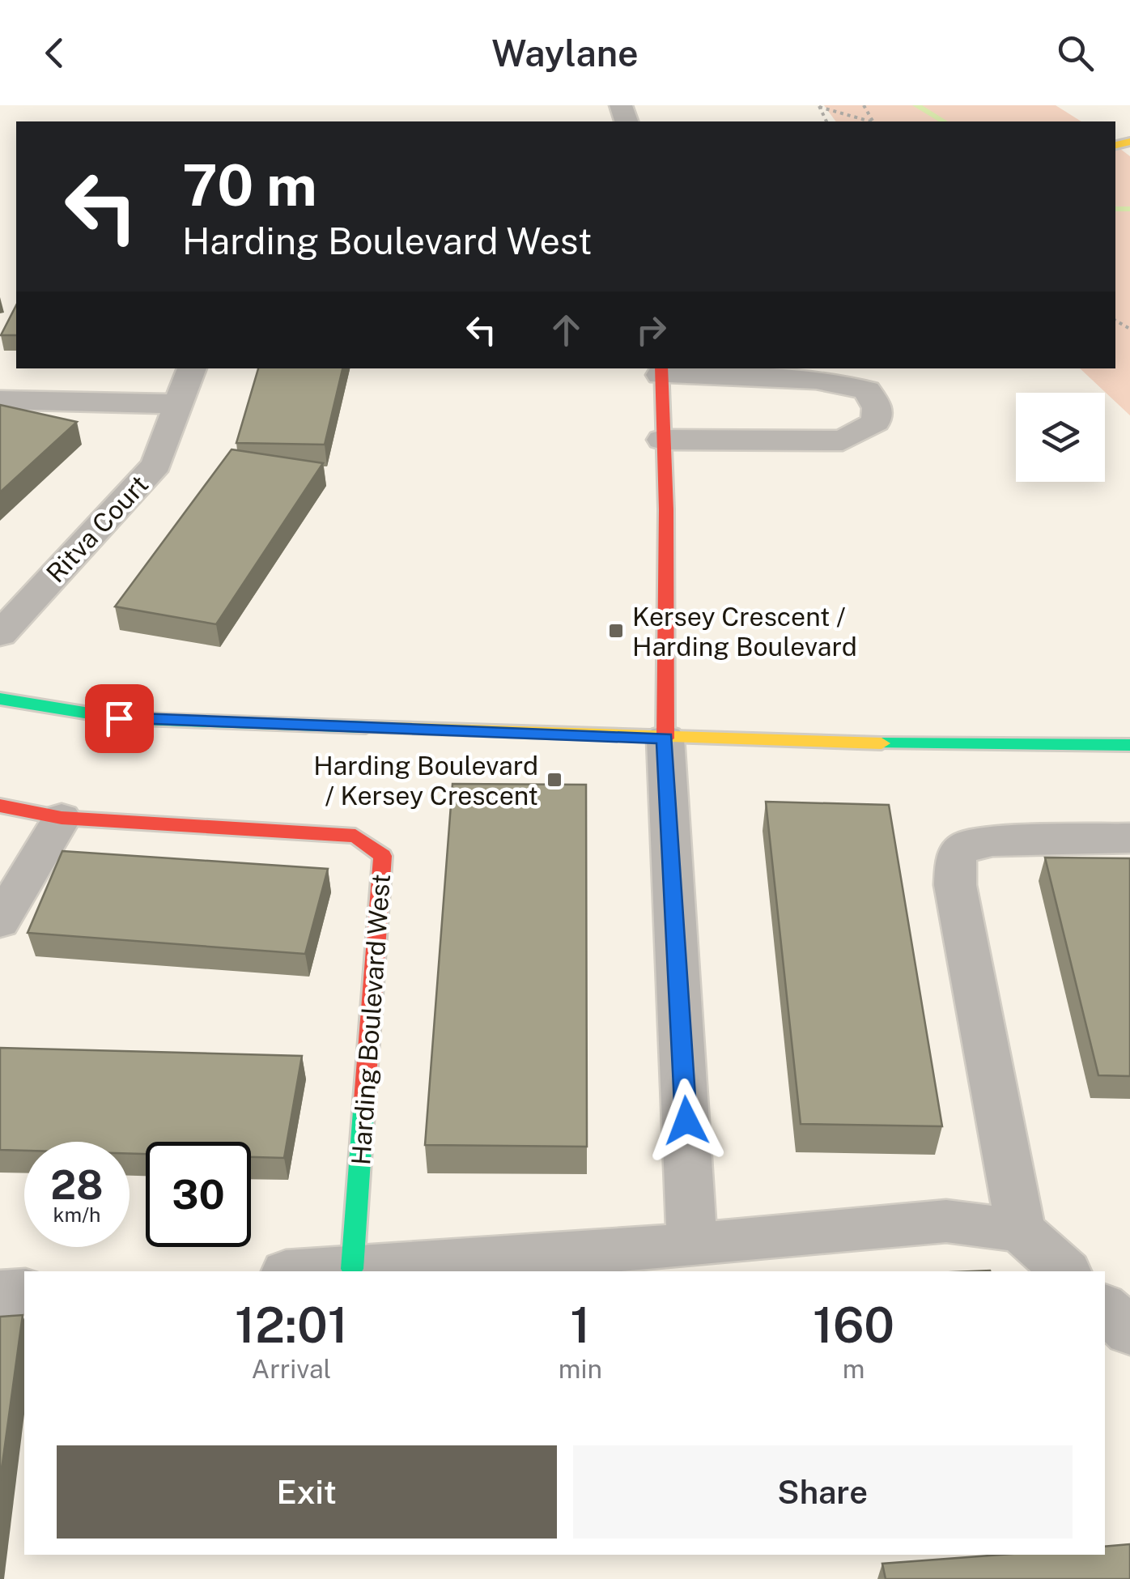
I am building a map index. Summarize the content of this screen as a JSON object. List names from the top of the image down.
{
  "streets": {
    "street": ["Ritva Court", "Harding Boulevard West"]
  },
  "places": {
    "transit": ["Kersey Crescent / Harding Boulevard", "Harding Boulevard / Kersey Crescent"]
  },
  "page": {
    "header": "Waylane",
    "turn": ["70 m", "Harding Boulevard West"],
    "speed": "28 km/h",
    "limit": "30",
    "eta": [
      "12:01",
      "Arrival",
      "1",
      "min",
      "160",
      "m"
    ],
    "buttons": ["Exit", "Share"]
  }
}
